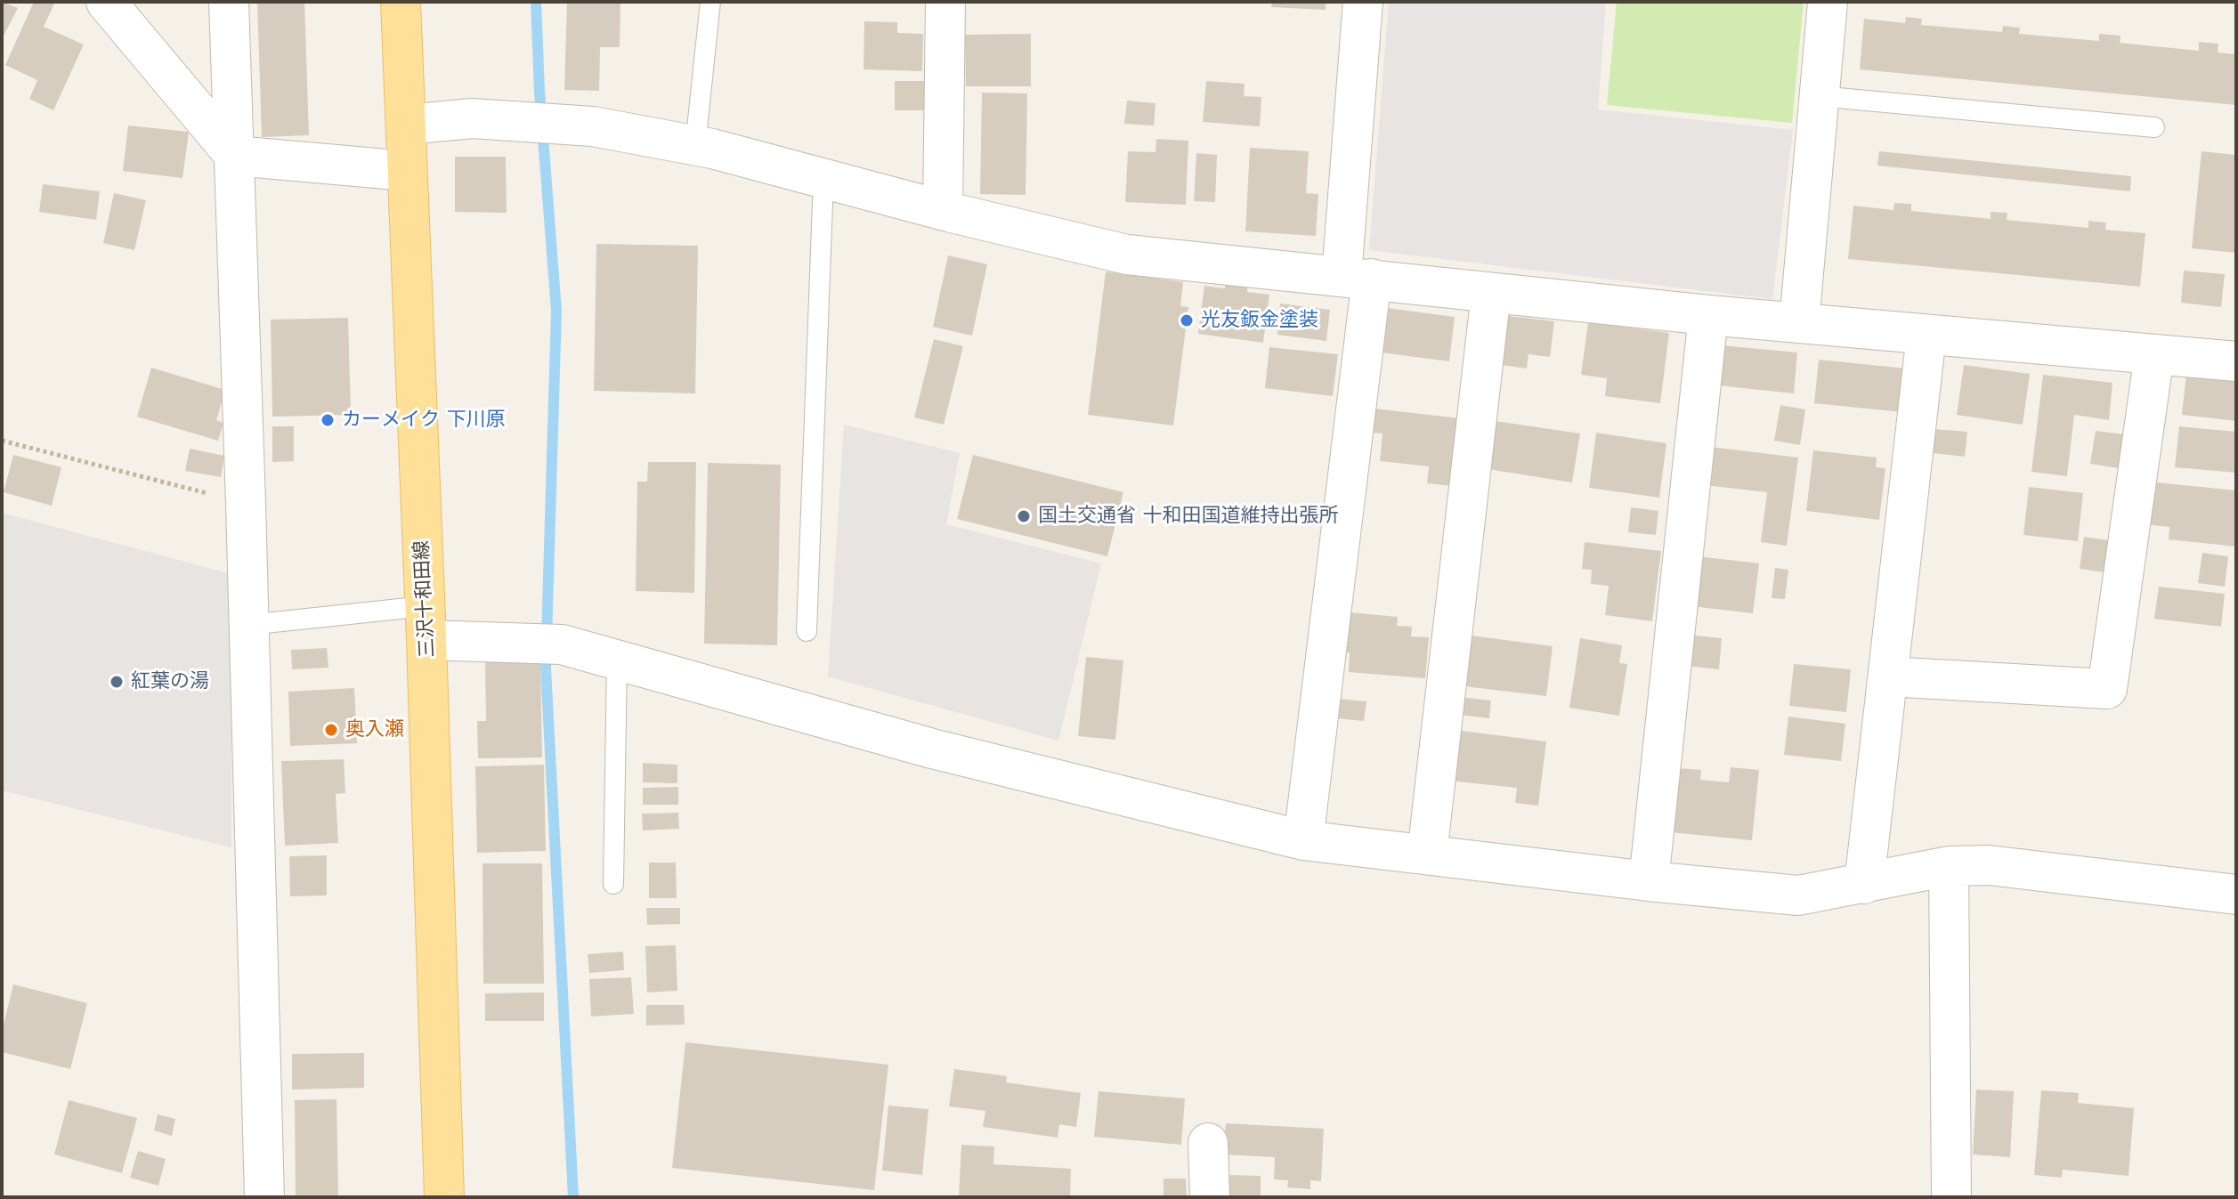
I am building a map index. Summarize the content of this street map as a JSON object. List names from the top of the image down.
{
  "streets": {
    "main road": ["三沢十和田線"]
  },
  "places": [
    "光友鈑金塗装",
    "カーメイク 下川原",
    "国土交通省 十和田国道維持出張所",
    "紅葉の湯",
    "奥入瀬"
  ]
}
